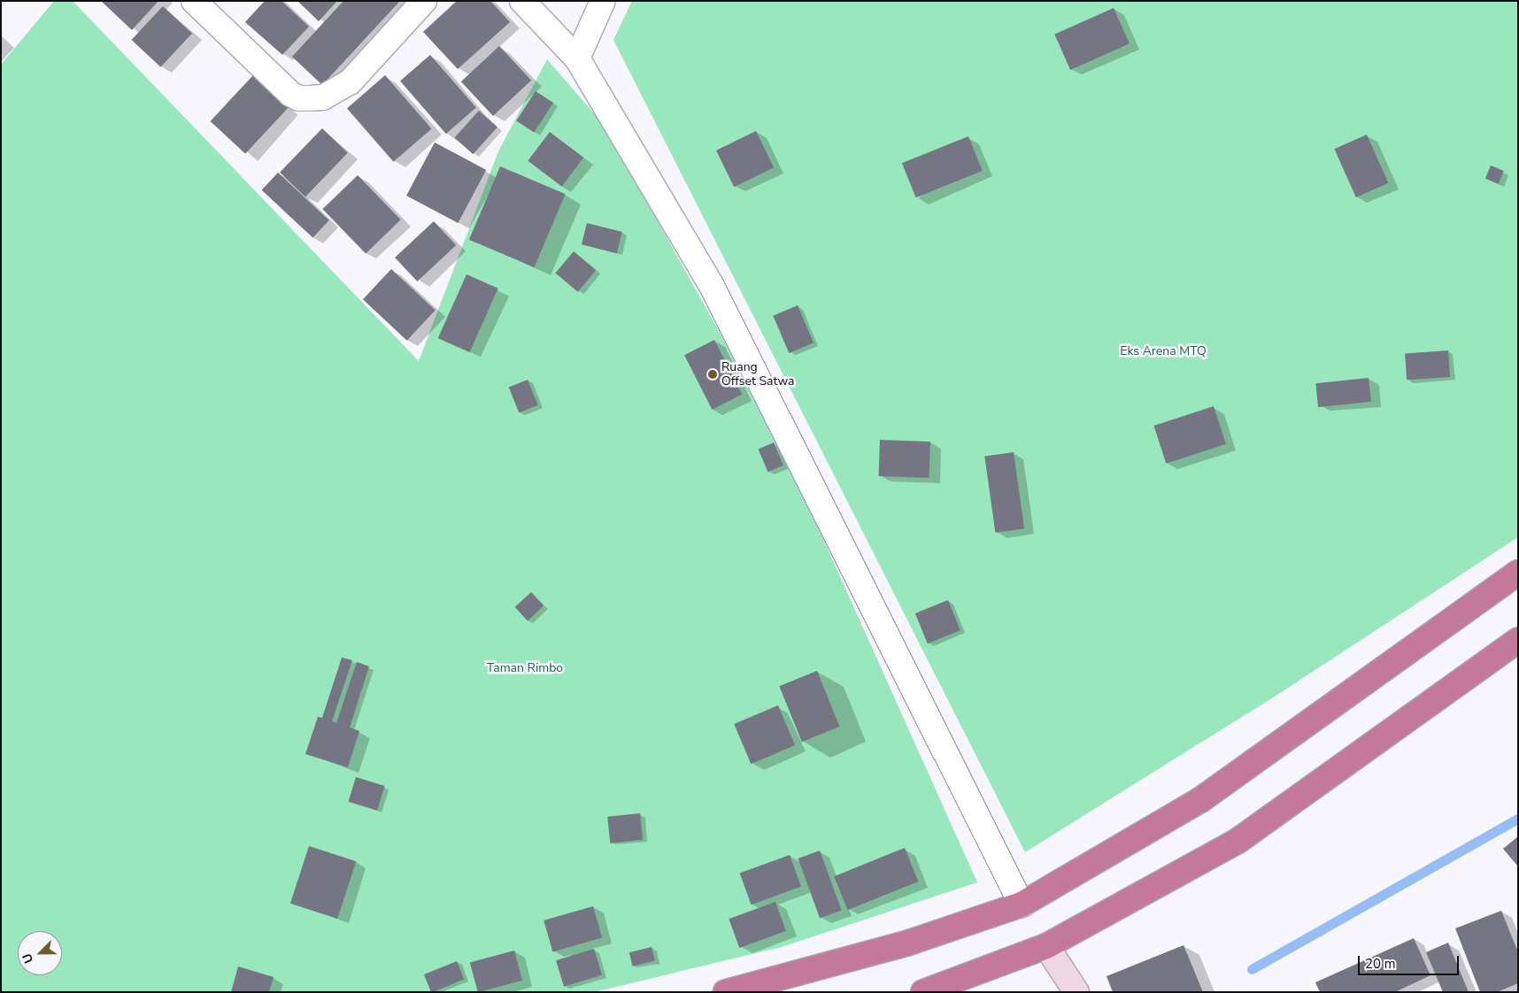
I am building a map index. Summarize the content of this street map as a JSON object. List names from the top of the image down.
{
  "parks": ["Eks Arena MTQ", "Taman Rimbo"],
  "places": ["Ruang Offset Satwa"],
  "scale_bar": "20 m",
  "north": "bottom left"
}
